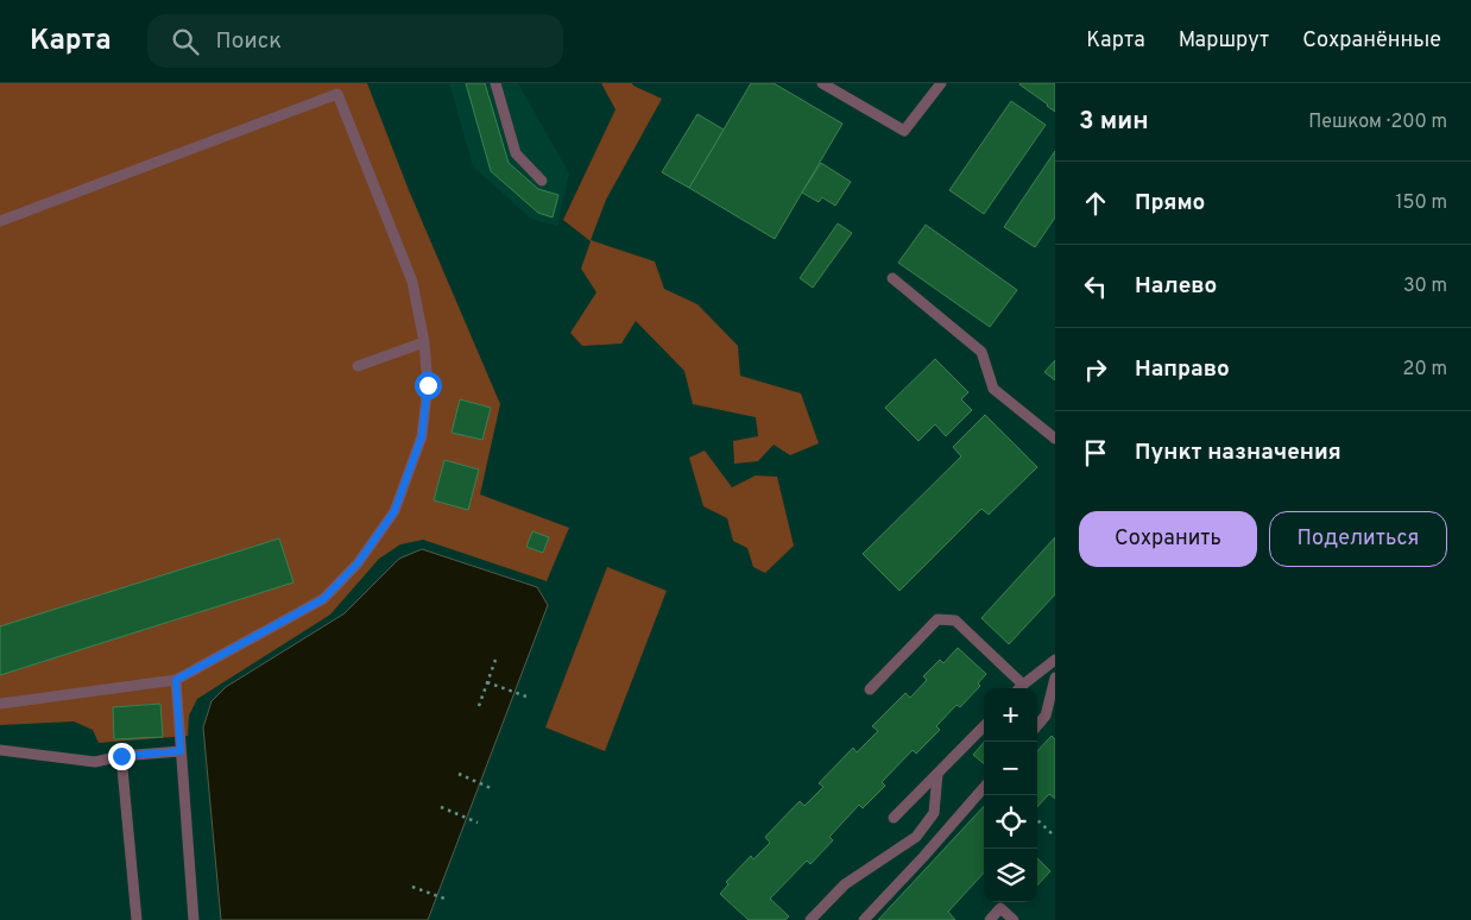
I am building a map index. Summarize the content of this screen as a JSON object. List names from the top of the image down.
{
  "page": {
    "header": "Карта",
    "search": "Поиск",
    "nav": ["Карта", "Маршрут", "Сохранённые"],
    "heading": ["3 мин", "Пешком · 200 m"],
    "list": [
      ["Прямо", "150 m"],
      ["Налево", "30 m"],
      ["Направо", "20 m"],
      "Пункт назначения"
    ],
    "buttons": ["Сохранить", "Поделиться"],
    "map_buttons": ["+", "−"]
  }
}
